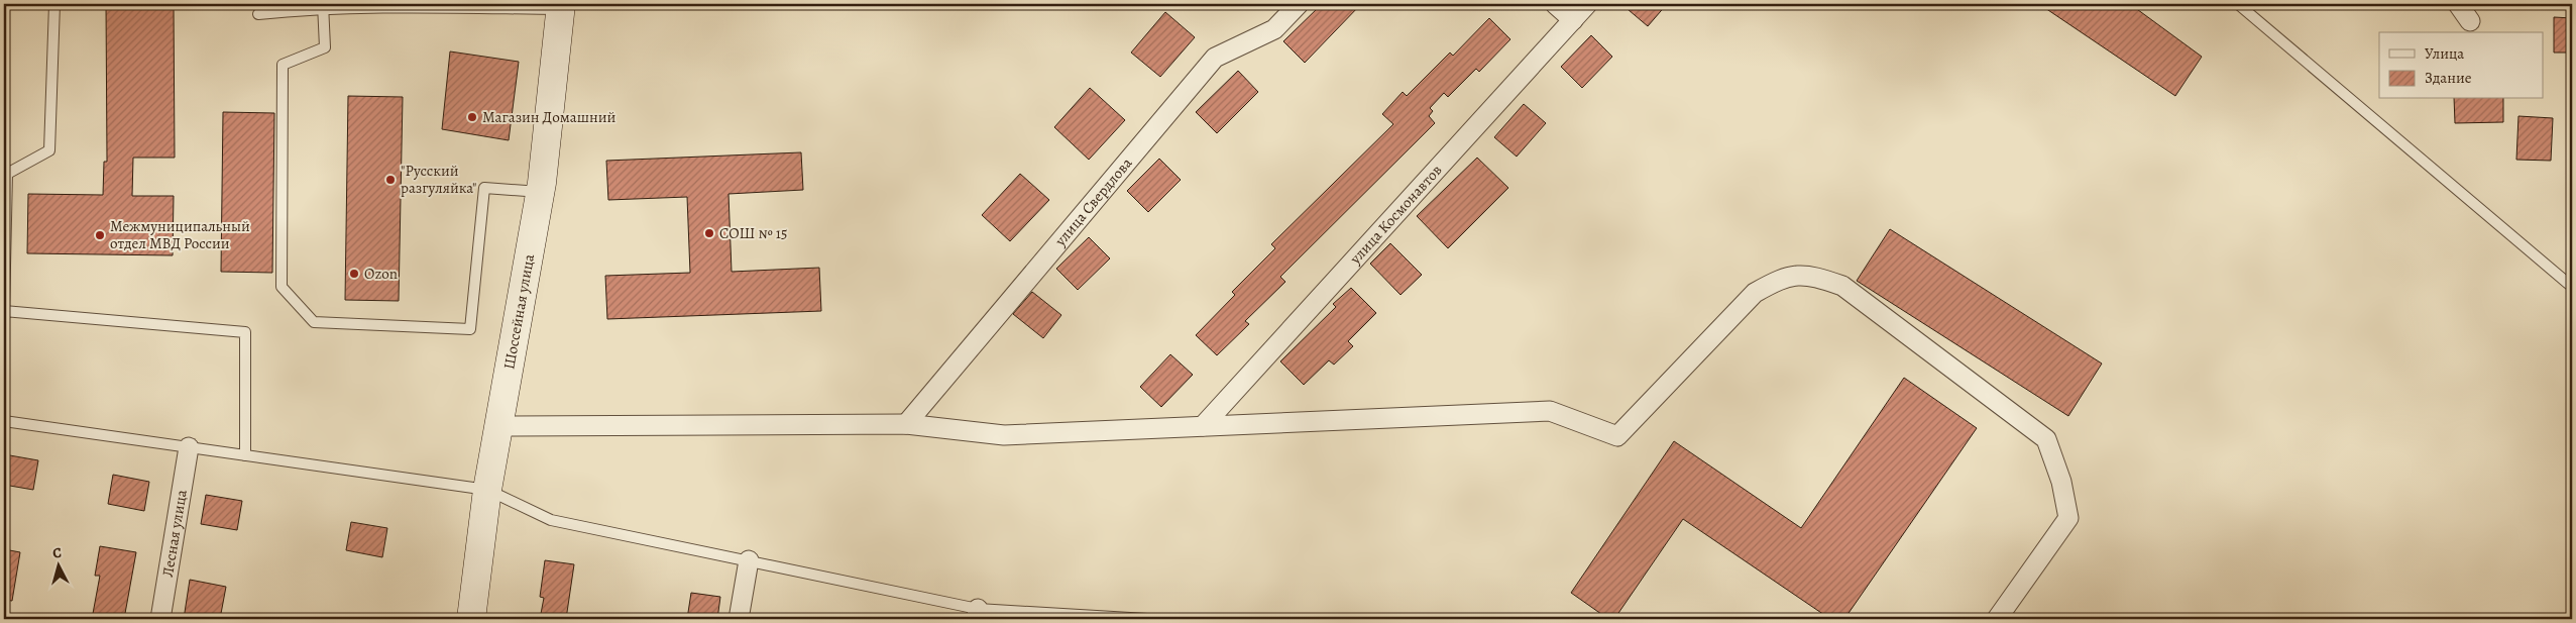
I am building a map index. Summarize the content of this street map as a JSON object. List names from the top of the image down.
{
  "streets": {
    "street": [
      "улица Свердлова",
      "улица Космонавтов",
      "Шоссейная улица",
      "Лесная улица"
    ]
  },
  "places": [
    "Магазин Домашний",
    "\"Русский разгуляйка\"",
    "СОШ № 15",
    "Межмуниципальный отдел МВД России",
    "Ozon"
  ],
  "legend": ["Улица", "Здание"],
  "north": "top"
}
